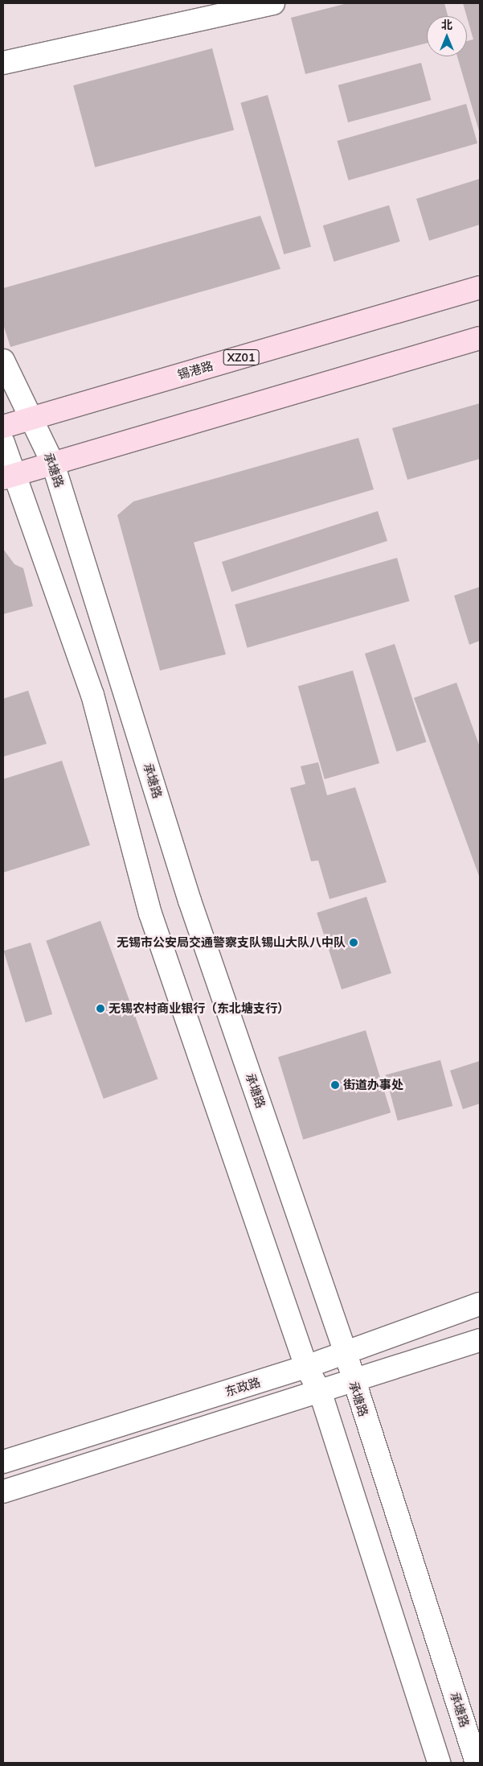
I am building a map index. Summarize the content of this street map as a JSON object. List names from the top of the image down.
{
  "streets": {
    "main road": ["XZ01", "锡港路"],
    "street": ["承塘路", "东政路"]
  },
  "crossings": [
    ["锡港路", "承塘路"],
    ["承塘路", "东政路"]
  ],
  "places": ["无锡市公安局交通警察支队锡山大队八中队", "无锡农村商业银行（东北塘支行）", "街道办事处"],
  "north": "top"
}
